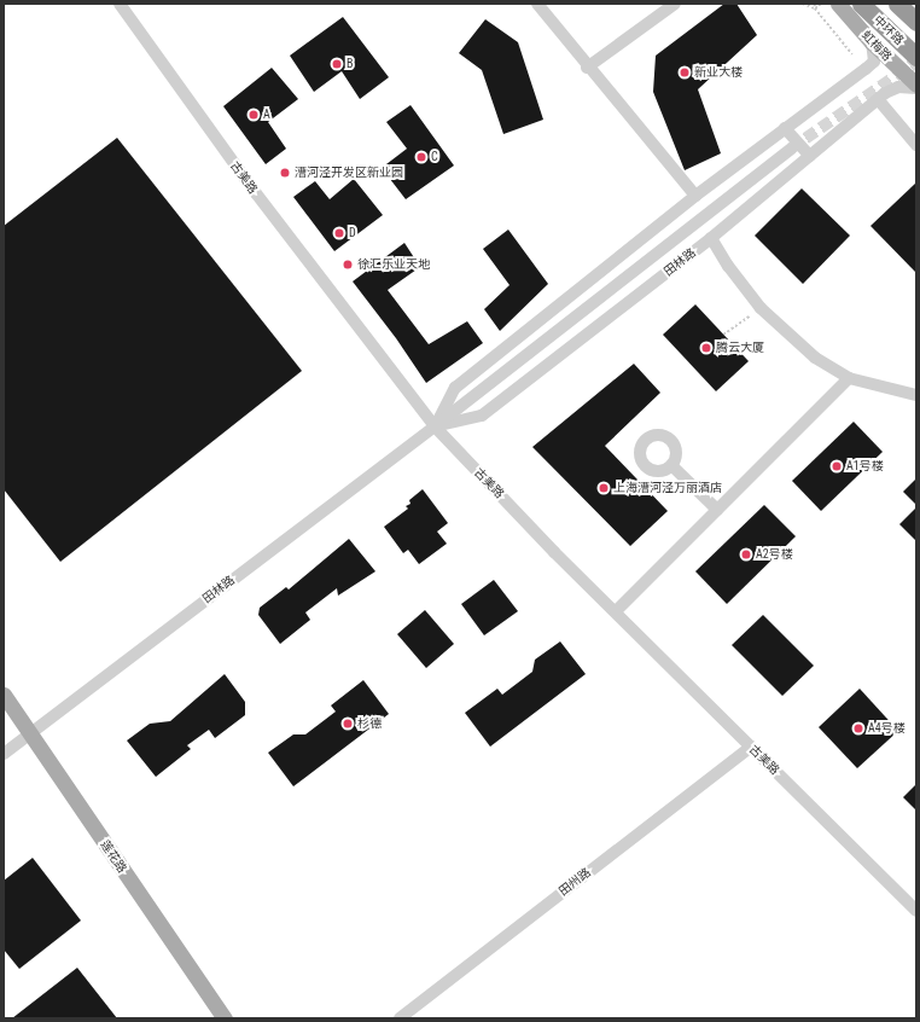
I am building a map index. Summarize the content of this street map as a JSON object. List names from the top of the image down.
{
  "streets": {
    "highway": ["中环路"],
    "main road": ["虹梅路", "莲花路"],
    "street": ["古美路", "田林路", "田州路"]
  },
  "crossings": [
    ["虹梅路", "田林路"],
    ["古美路", "田林路"],
    ["古美路", "田州路"],
    ["田林路", "莲花路"]
  ],
  "places": [
    "B",
    "新业大楼",
    "A",
    "C",
    "漕河泾开发区新业园",
    "D",
    "徐汇乐业天地",
    "腾云大厦",
    "A1号楼",
    "上海漕河泾万丽酒店",
    "A2号楼",
    "杉德",
    "A4号楼"
  ]
}
